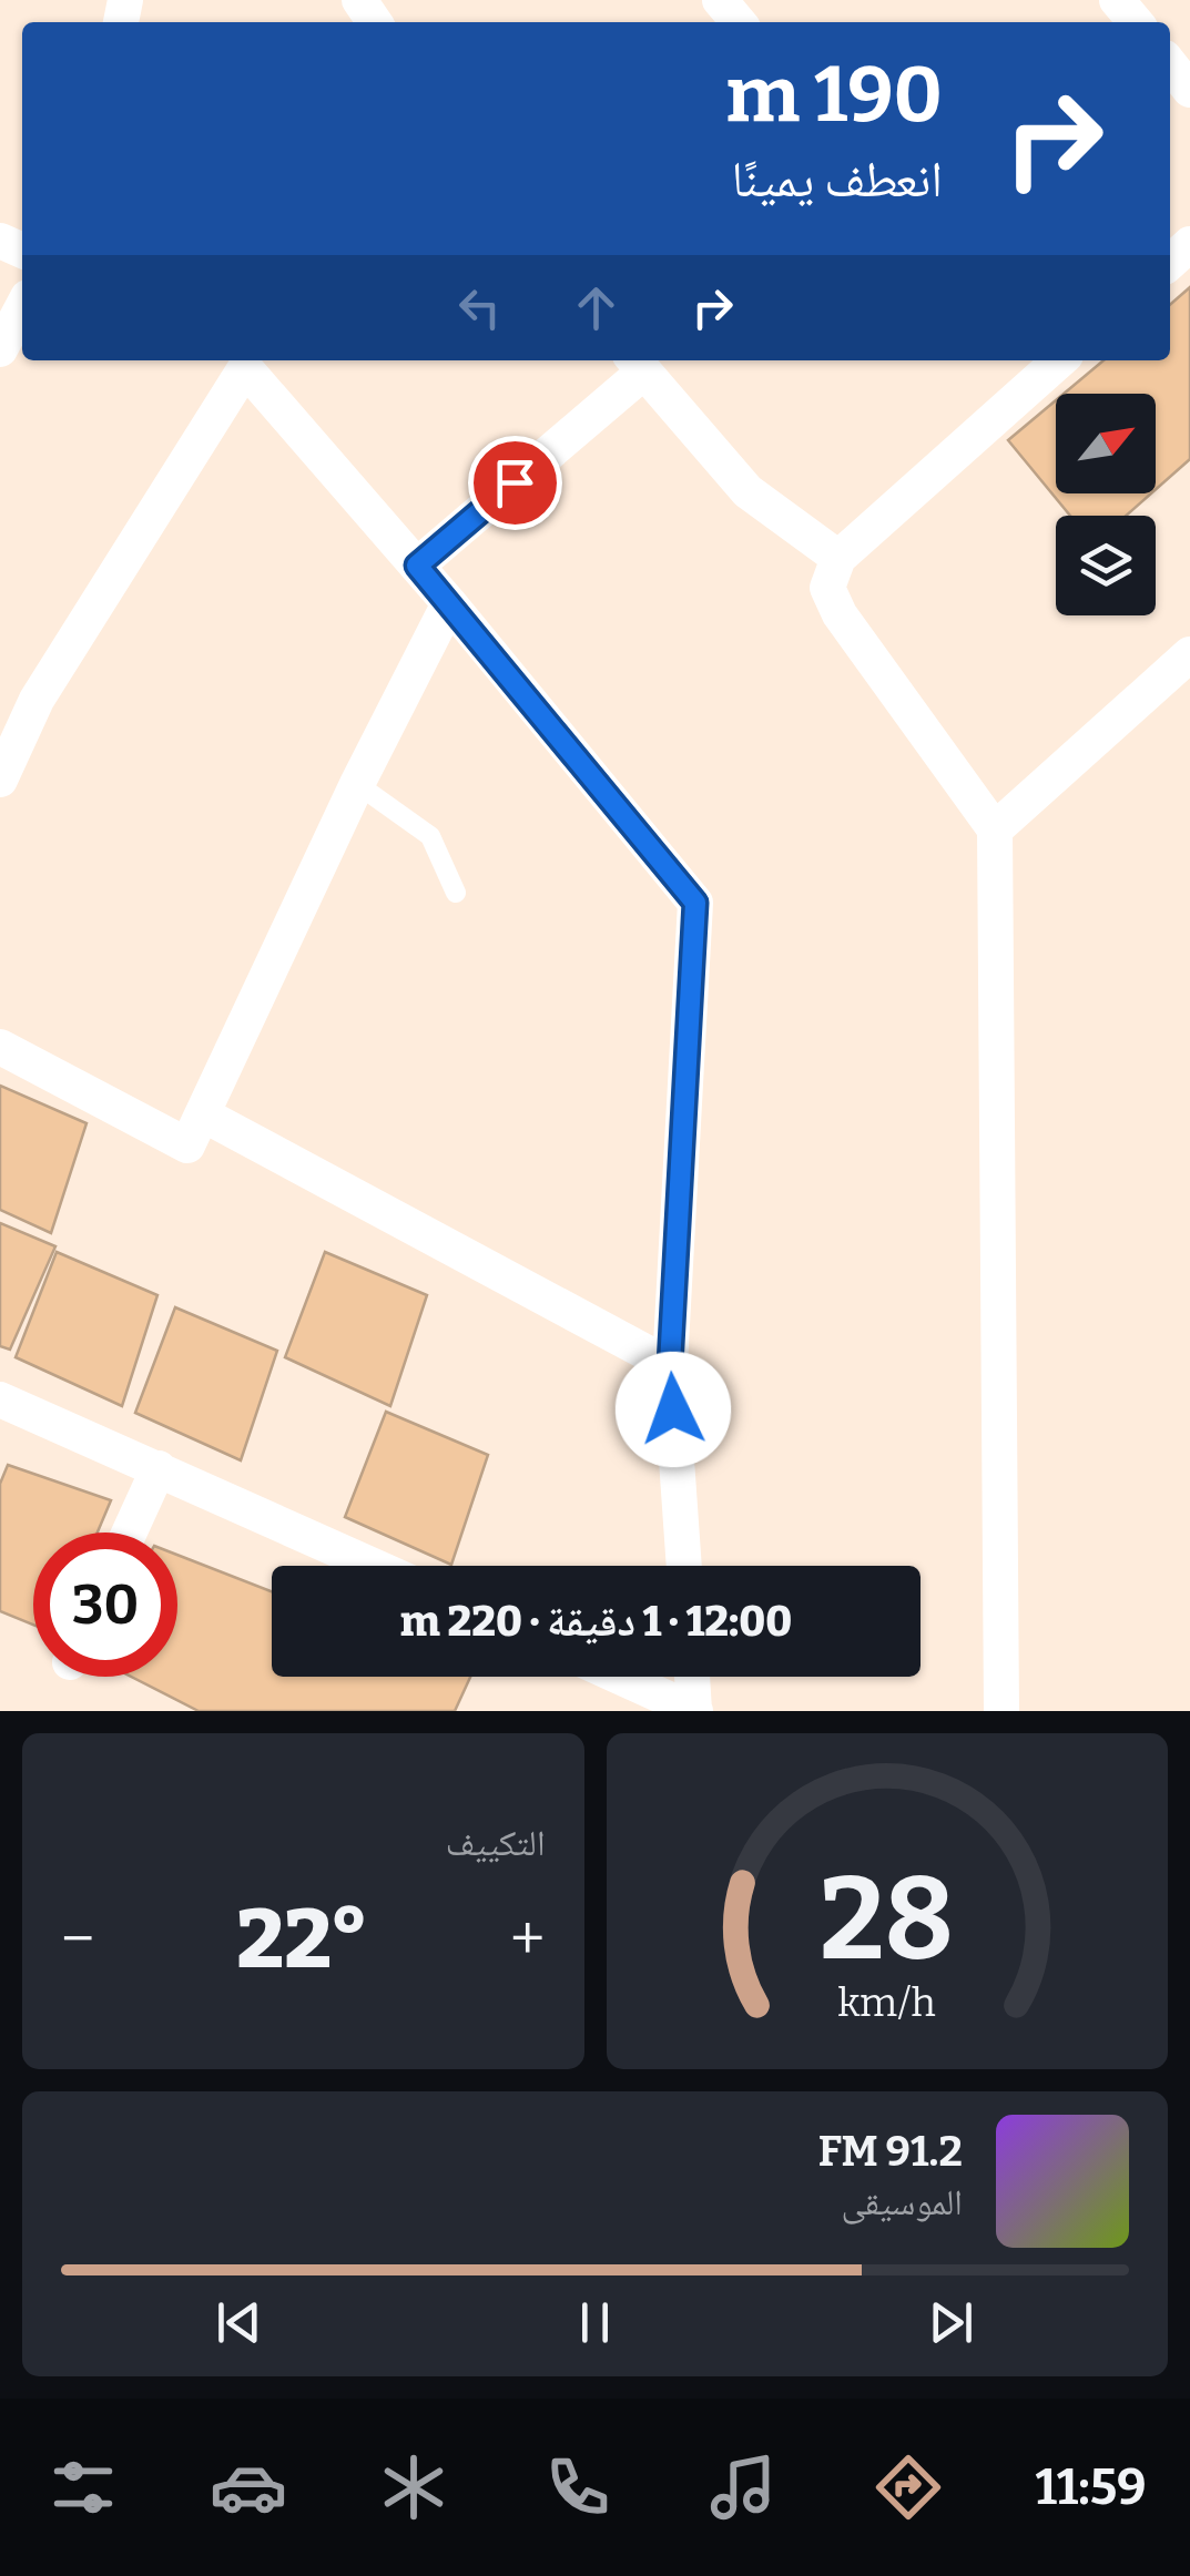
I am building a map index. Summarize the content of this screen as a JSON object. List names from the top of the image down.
{
  "north": "top right",
  "page": {
    "turn": ["190 m", "انعطف يمينًا"],
    "limit": "30",
    "trip": "12:00 · 1 دقيقة · 220 m",
    "tile": "التكييف",
    "heat": ["−", "22°", "+"],
    "song": ["91.2 FM", "الموسيقى"],
    "tabs": "11:59",
    "gauge": ["28", "km/h"]
  }
}
